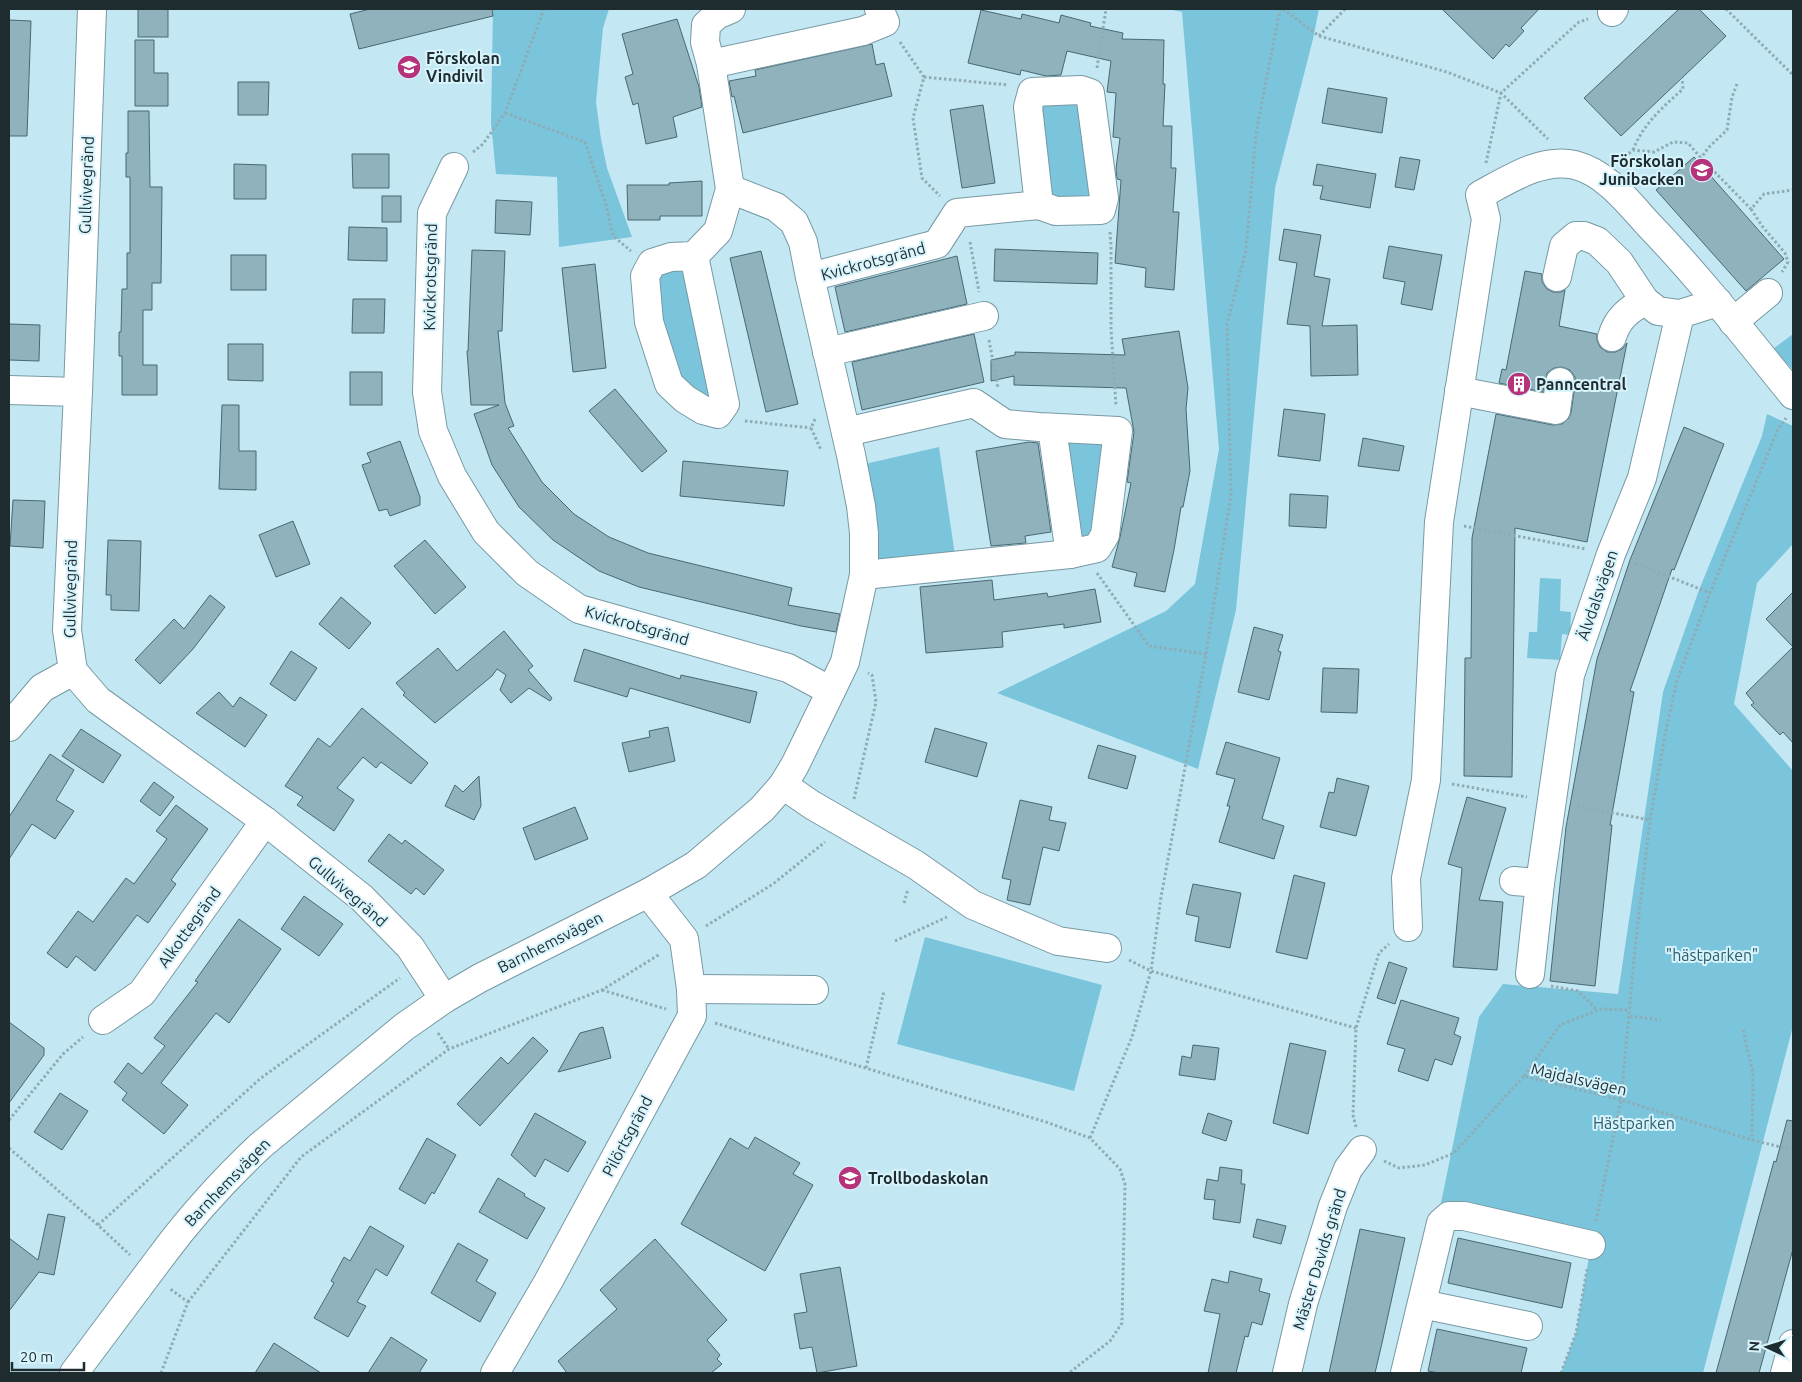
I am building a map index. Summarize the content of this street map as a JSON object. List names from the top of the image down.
{
  "streets": {
    "street": [
      "Gullvivegränd",
      "Kvickrotsgränd",
      "Älvdalsvägen",
      "Alkottegränd",
      "Barnhemsvägen",
      "Pilörtsgränd",
      "Mäster Davids gränd"
    ],
    "path": ["Majdalsvägen"]
  },
  "crossings": [
    ["Gullvivegränd", "Alkottegränd"],
    ["Gullvivegränd", "Barnhemsvägen"],
    ["Kvickrotsgränd", "Barnhemsvägen"],
    ["Majdalsvägen", "Mäster Davids gränd"]
  ],
  "parks": ["\"hästparken\"", "Hästparken"],
  "places": {
    "school or university": ["Förskolan Vindivil", "Förskolan Junibacken", "Trollbodaskolan"],
    "building": ["Panncentral"]
  },
  "scale_bar": "20 m",
  "north": "left"
}
